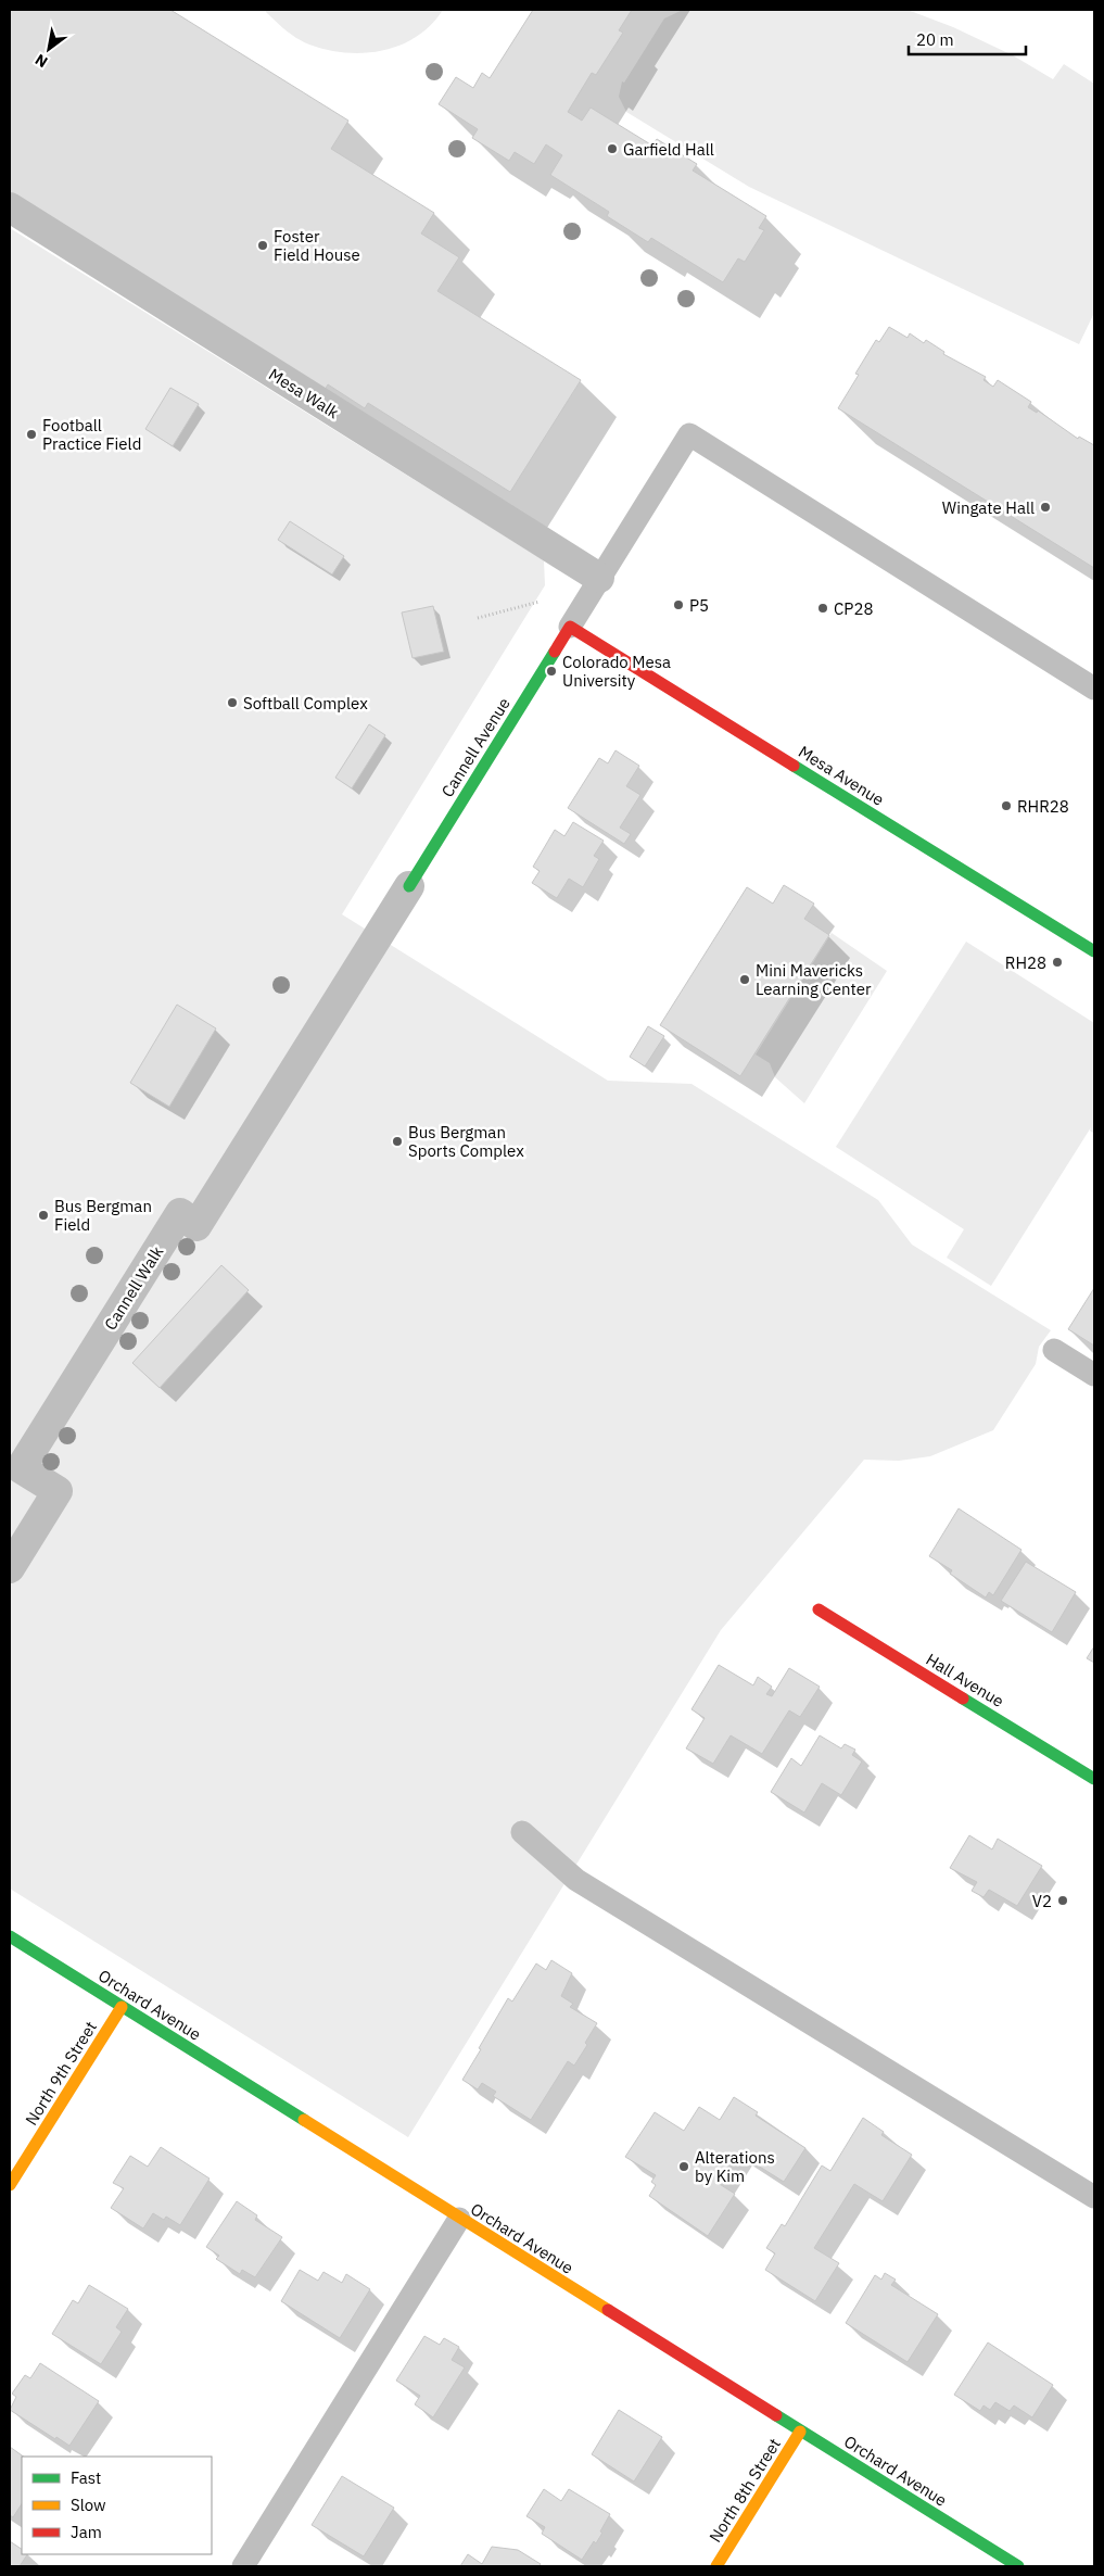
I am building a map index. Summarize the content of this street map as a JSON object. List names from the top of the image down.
{
  "streets": {
    "street": [
      "Mesa Walk",
      "Cannell Avenue",
      "Mesa Avenue",
      "Cannell Walk",
      "Hall Avenue",
      "Orchard Avenue",
      "North 9th Street",
      "North 8th Street"
    ]
  },
  "crossings": [
    ["Cannell Avenue", "Mesa Avenue"],
    ["Cannell Avenue", "Cannell Walk"],
    ["Orchard Avenue", "North 9th Street"],
    ["Orchard Avenue", "North 8th Street"]
  ],
  "places": [
    "Garfield Hall",
    "Foster Field House",
    "Football Practice Field",
    "Wingate Hall",
    "P5",
    "CP28",
    "Colorado Mesa University",
    "Softball Complex",
    "RHR28",
    "RH28",
    "Mini Mavericks Learning Center",
    "Bus Bergman Sports Complex",
    "Bus Bergman Field",
    "V2",
    "Alterations by Kim"
  ],
  "legend": ["Fast", "Slow", "Jam"],
  "scale_bar": "20 m",
  "north": "bottom left"
}
